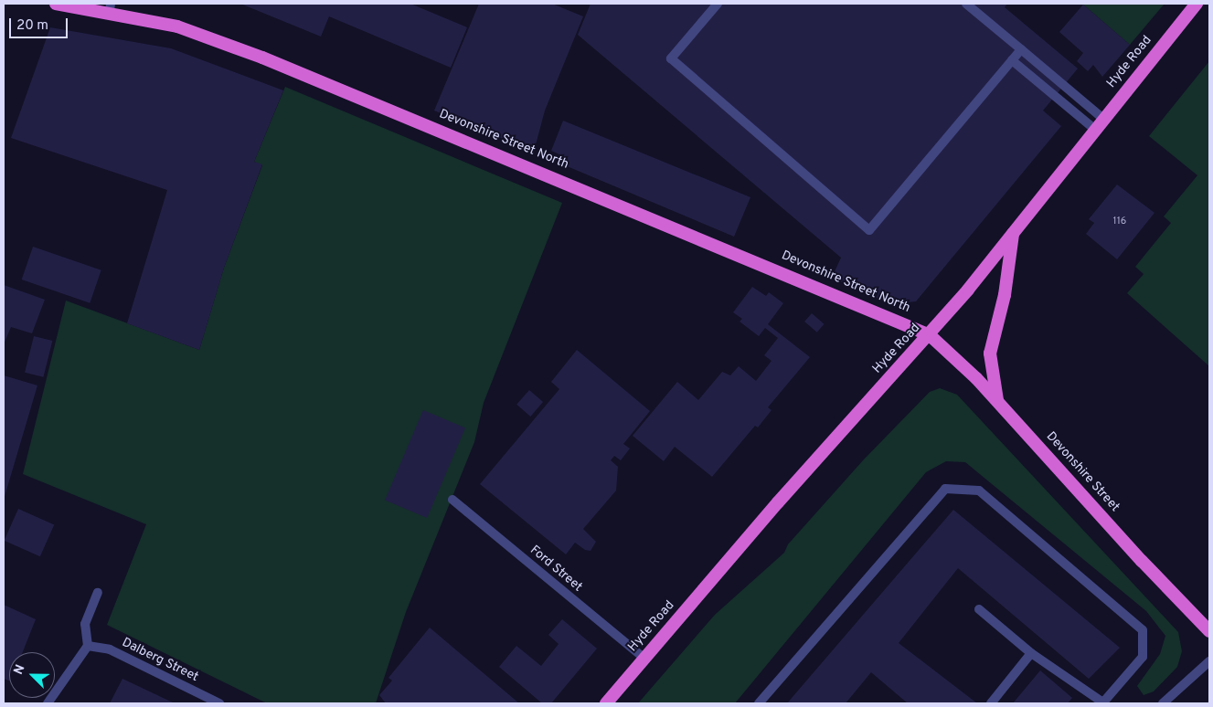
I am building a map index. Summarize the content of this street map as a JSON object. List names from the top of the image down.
{
  "streets": {
    "highway": ["Hyde Road", "Devonshire Street North", "Devonshire Street"],
    "street": ["Ford Street", "Dalberg Street"]
  },
  "crossings": [
    ["Hyde Road", "Devonshire Street North"],
    ["Hyde Road", "Devonshire Street"],
    ["Hyde Road", "Ford Street"],
    ["Devonshire Street North", "Devonshire Street"]
  ],
  "house_numbers": ["116"],
  "scale_bar": "20 m",
  "north": "top left"
}
